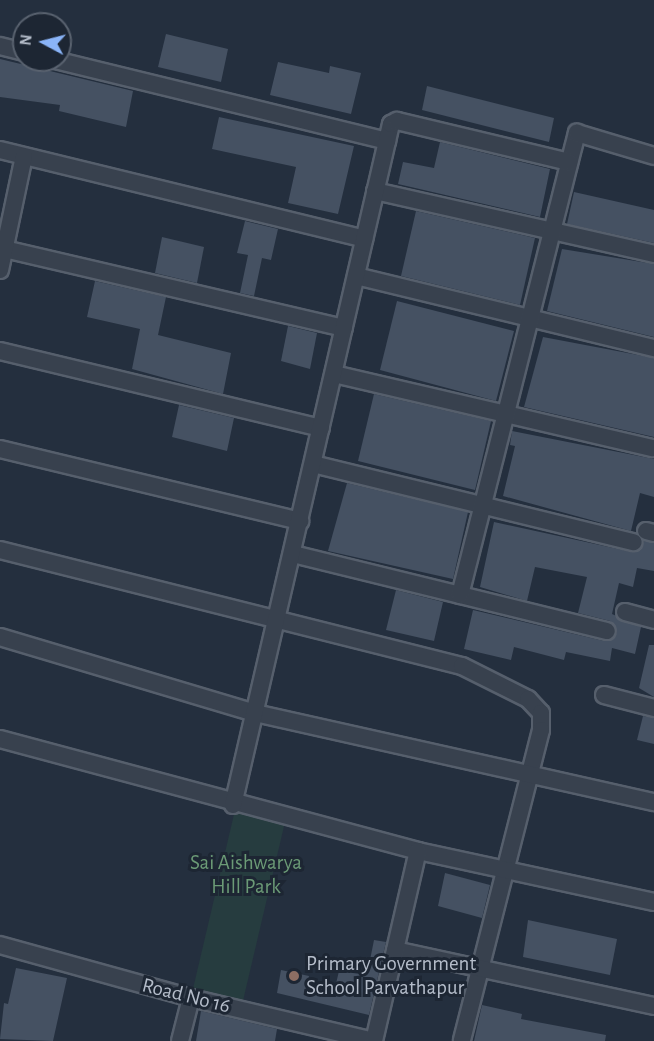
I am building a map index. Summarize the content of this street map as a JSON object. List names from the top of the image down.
{
  "streets": {
    "street": ["Road No 16"]
  },
  "parks": ["Sai Aishwarya Hill Park"],
  "places": ["Primary Government School Parvathapur"],
  "north": "left"
}
